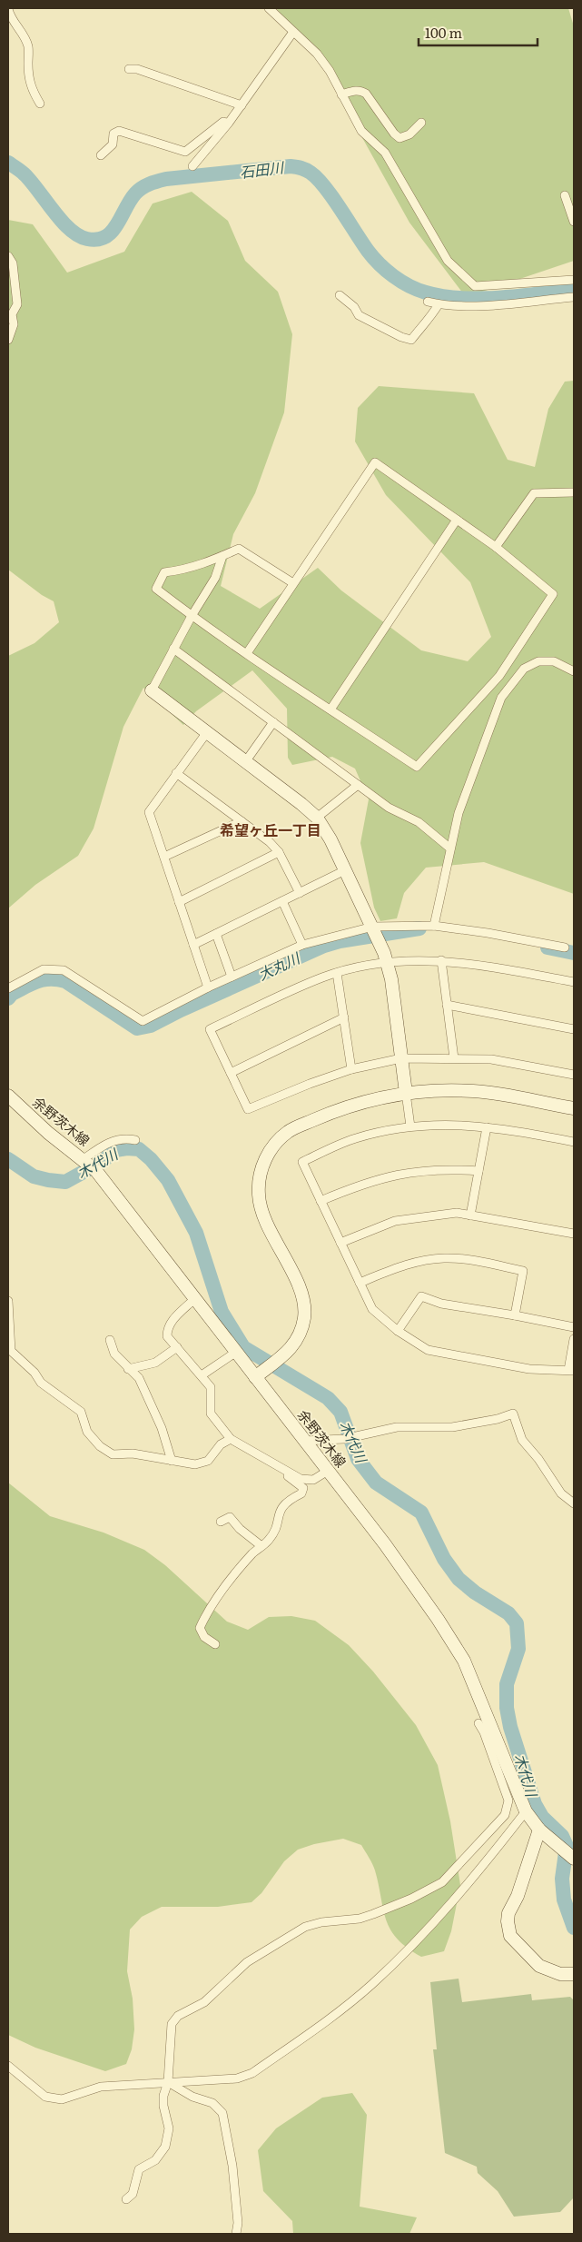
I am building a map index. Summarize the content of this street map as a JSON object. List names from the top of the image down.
{
  "streets": {
    "street": ["余野茨木線"]
  },
  "districts": ["希望ヶ丘一丁目"],
  "water": ["石田川", "大丸川", "木代川"],
  "scale_bar": "100 m"
}
